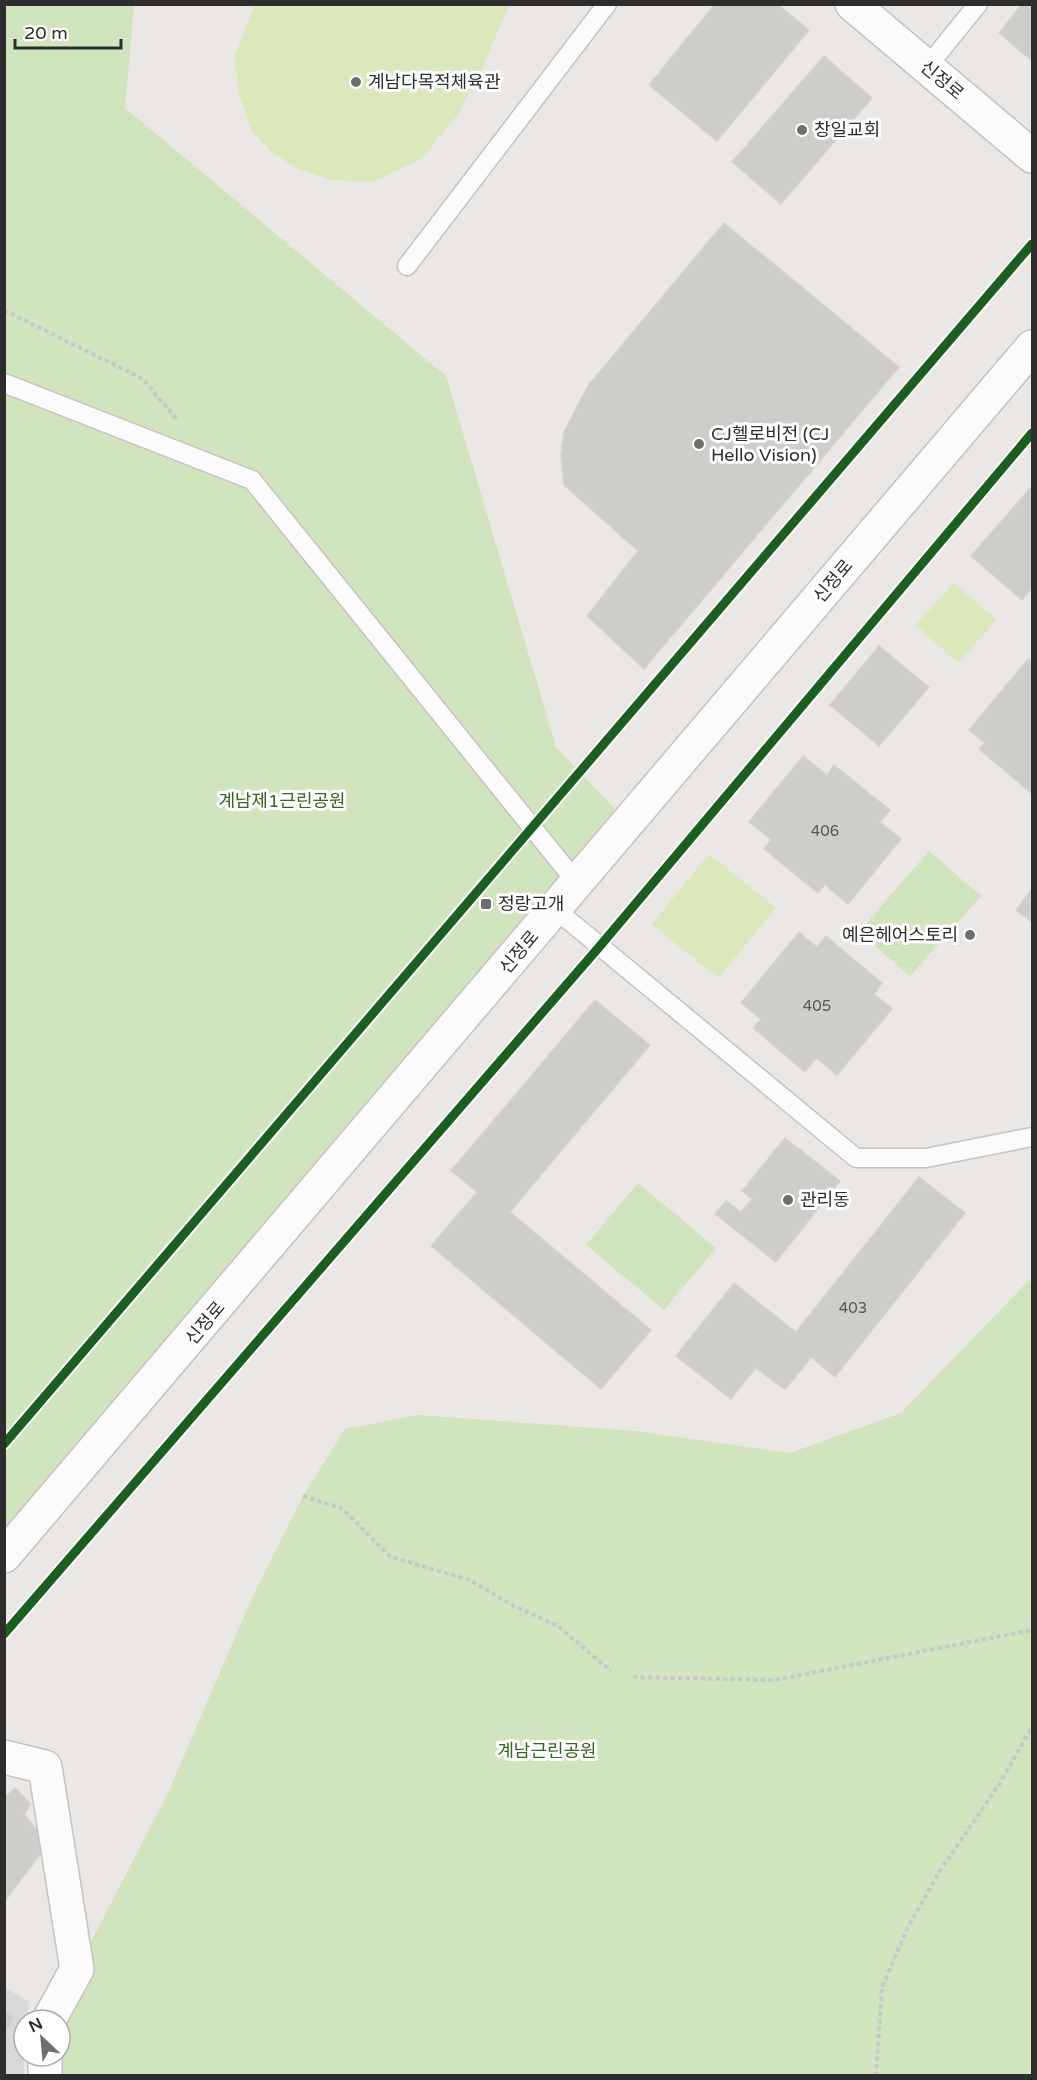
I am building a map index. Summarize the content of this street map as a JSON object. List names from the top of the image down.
{
  "streets": {
    "main road": ["신정로"]
  },
  "parks": ["계남제1근린공원", "계남근린공원"],
  "places": {
    "other": [
      "계남다목적체육관",
      "창일교회",
      "CJ헬로비전 (CJ Hello Vision)",
      "예은헤어스토리",
      "관리동"
    ],
    "transit": ["정랑고개"]
  },
  "house_numbers": ["406", "405", "403"],
  "scale_bar": "20 m",
  "north": "top left"
}
